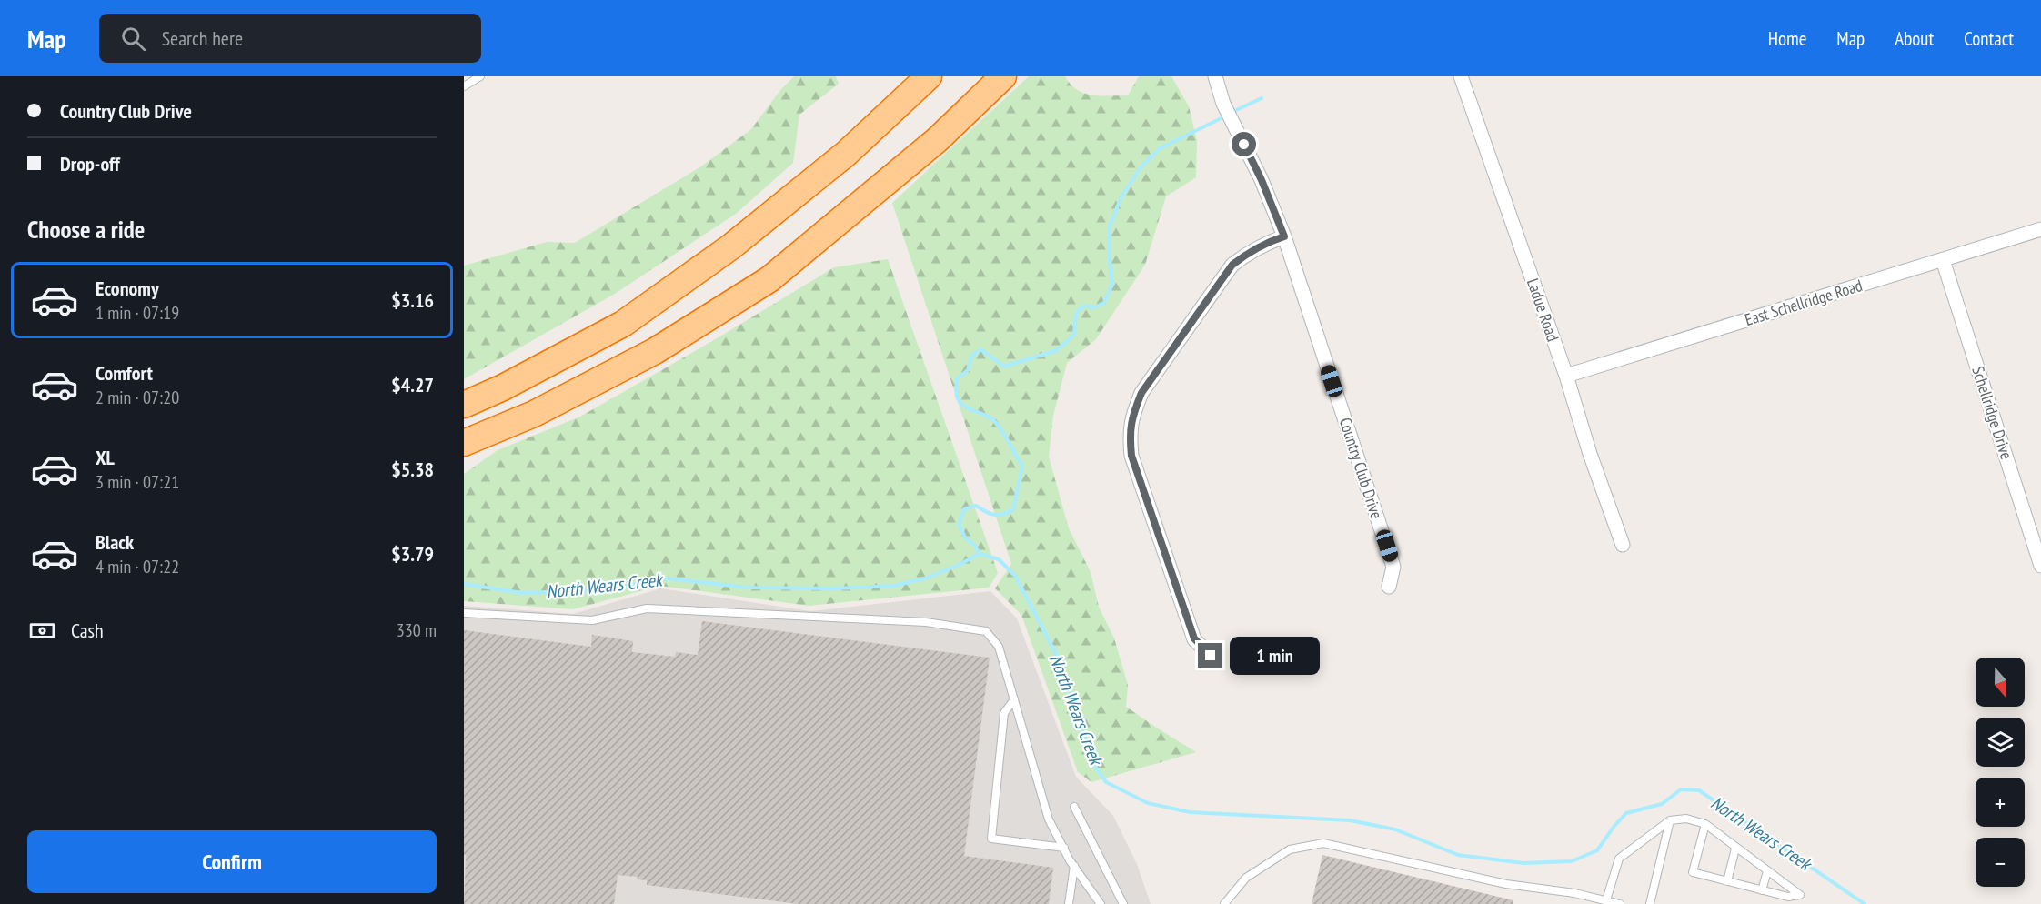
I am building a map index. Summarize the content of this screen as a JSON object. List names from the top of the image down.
{
  "streets": {
    "street": [
      "East Schellridge Road",
      "Ladue Road",
      "Schellridge Drive",
      "Country Club Drive"
    ]
  },
  "crossings": [
    ["East Schellridge Road", "Ladue Road"],
    ["East Schellridge Road", "Schellridge Drive"]
  ],
  "water": ["North Wears Creek"],
  "north": "bottom",
  "page": {
    "header": "Map",
    "search": "Search here",
    "nav": [
      "Home",
      "Map",
      "About",
      "Contact"
    ],
    "banner": ["Country Club Drive", "Drop-off"],
    "heading": "Choose a ride",
    "list": [
      {
        "name": "Economy",
        "note": "1 min · 07:19",
        "value": "$3.16"
      },
      {
        "name": "Comfort",
        "note": "2 min · 07:20",
        "value": "$4.27"
      },
      {
        "name": "XL",
        "note": "3 min · 07:21",
        "value": "$5.38"
      },
      {
        "name": "Black",
        "note": "4 min · 07:22",
        "value": "$3.79"
      }
    ],
    "pay": ["Cash", "330 m"],
    "bubble": "1 min",
    "map_buttons": ["+", "−"],
    "buttons": "Confirm"
  }
}
